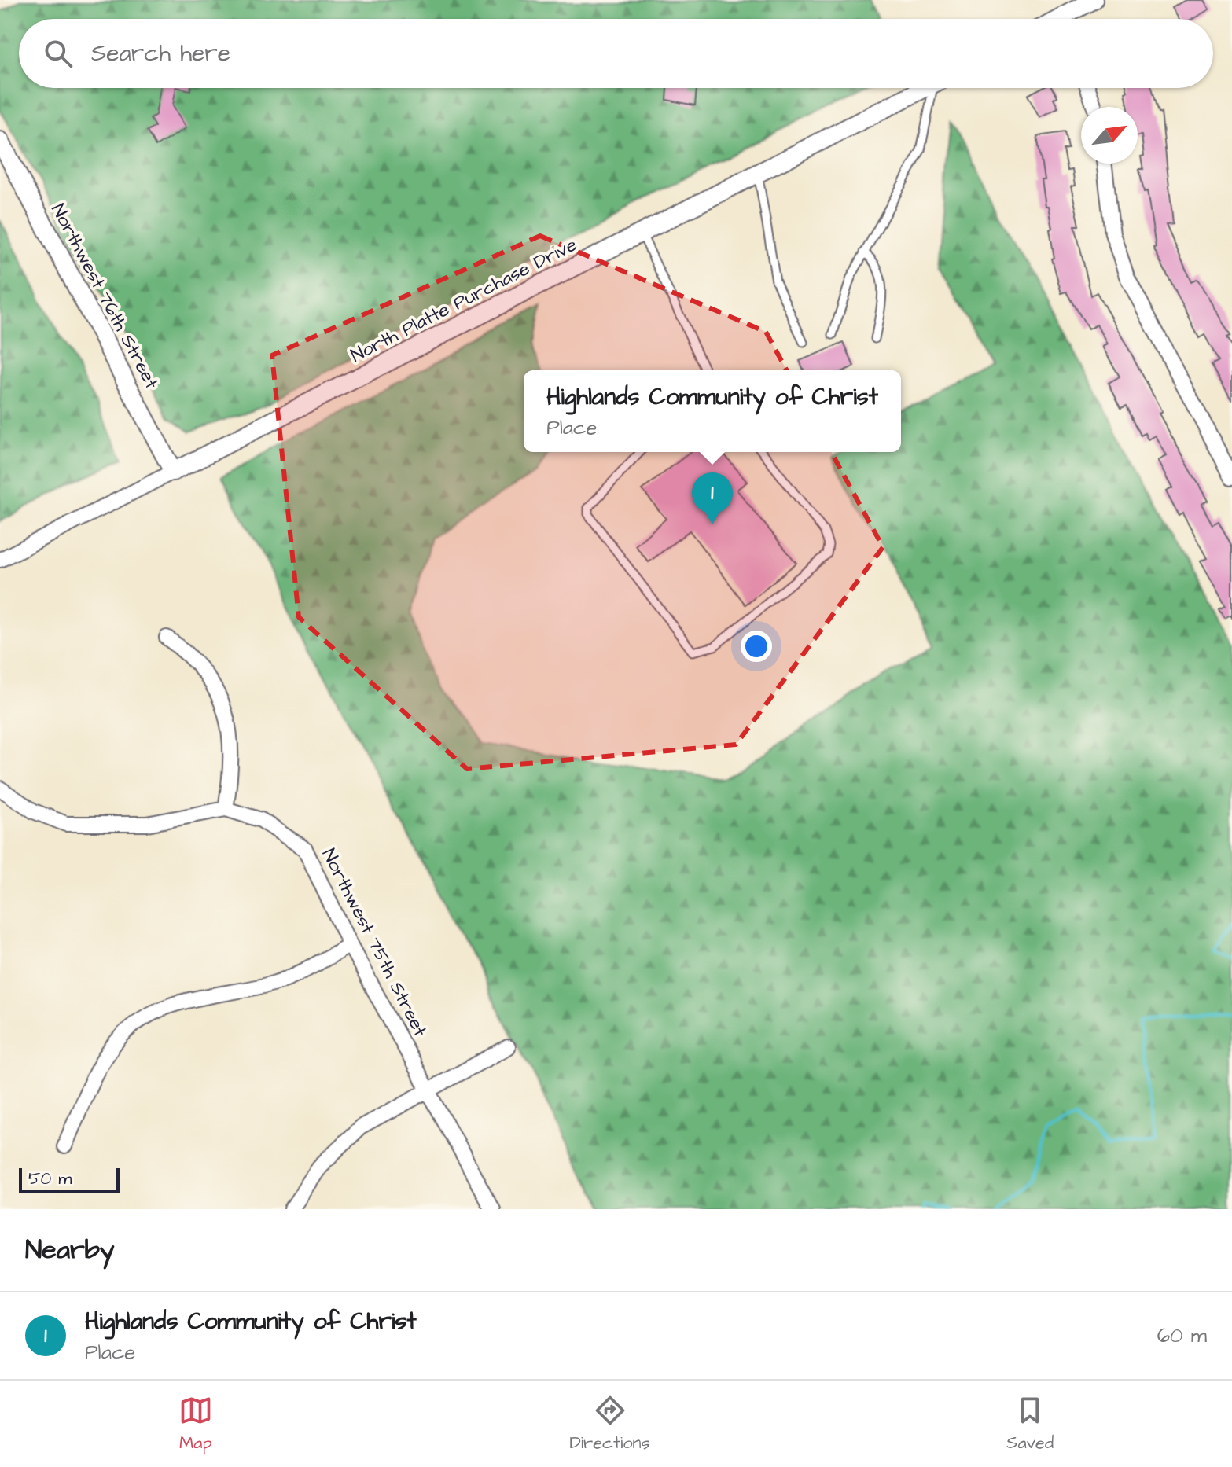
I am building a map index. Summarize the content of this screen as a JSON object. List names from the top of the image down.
{
  "streets": {
    "street": ["Northwest 76th Street", "North Platte Purchase Drive", "Northwest 75th Street"]
  },
  "crossings": [
    ["Northwest 76th Street", "North Platte Purchase Drive"]
  ],
  "scale_bar": "50 m",
  "north": "top right",
  "page": {
    "search": "Search here",
    "popup": ["Highlands Community of Christ", "Place"],
    "pins": "1",
    "scale": "50 m",
    "heading": "Nearby",
    "list": [
      {
        "mark": "1",
        "name": "Highlands Community of Christ",
        "note": "Place",
        "value": "60 m"
      }
    ],
    "nav": ["Map", "Directions", "Saved"]
  }
}
